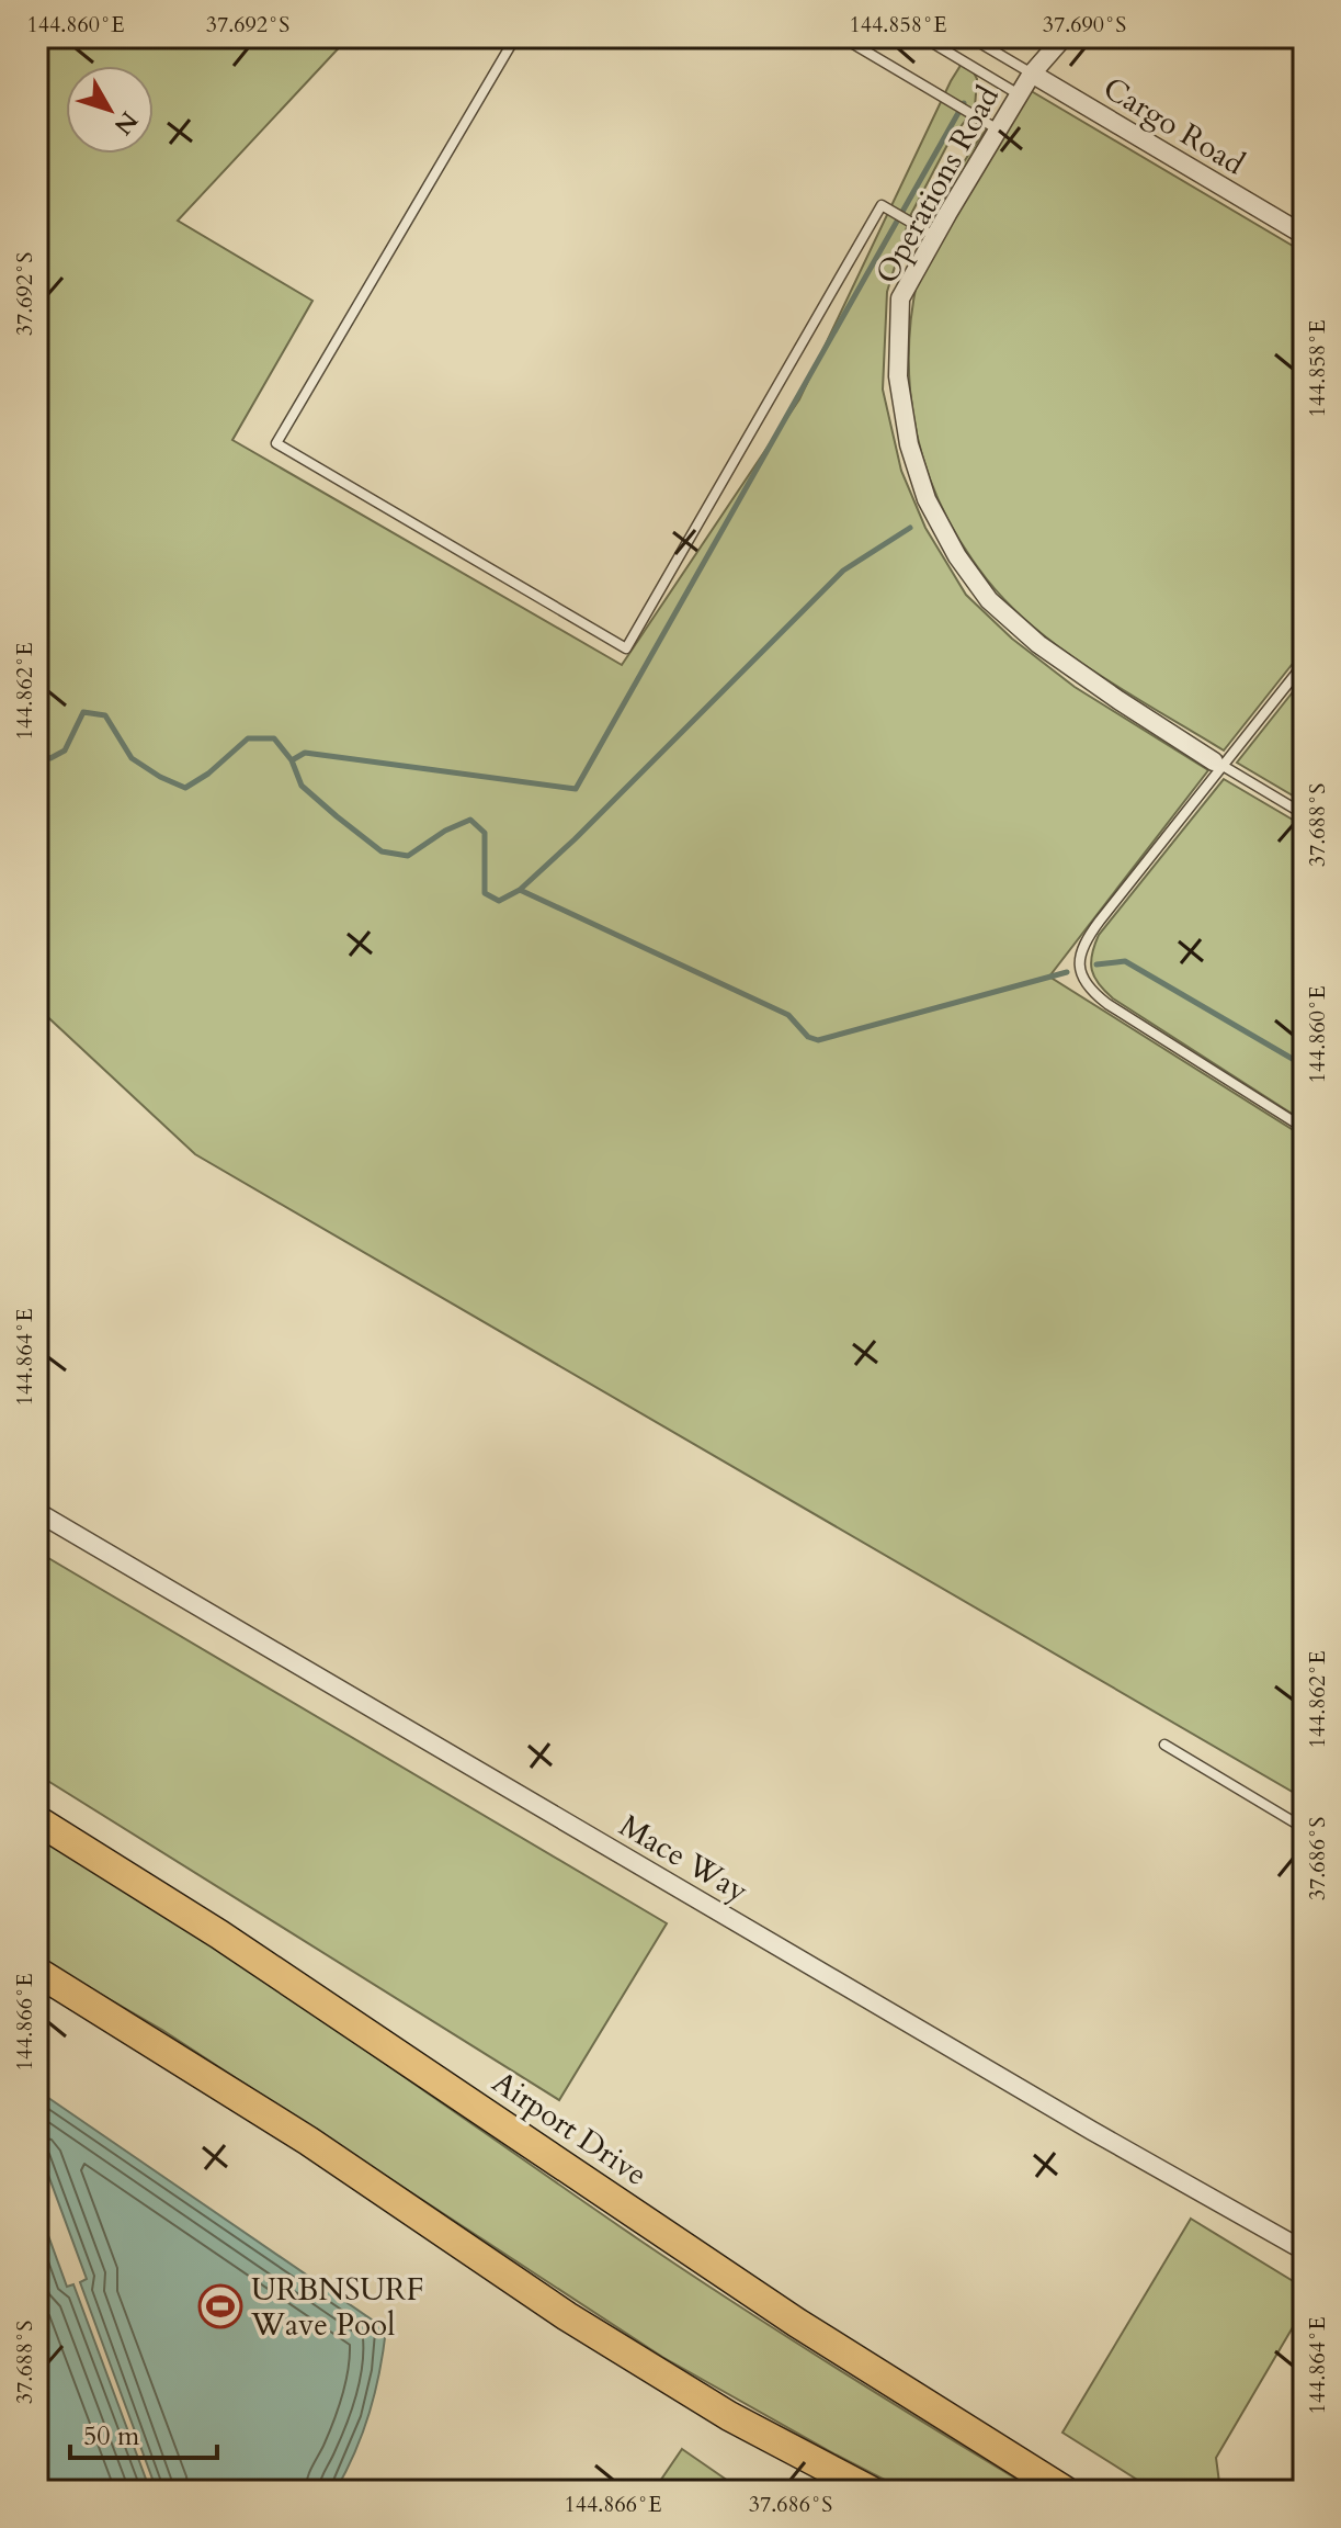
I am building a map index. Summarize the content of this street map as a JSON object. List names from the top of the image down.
{
  "streets": {
    "main road": ["Airport Drive"],
    "street": ["Cargo Road", "Operations Road", "Mace Way"]
  },
  "crossings": [
    ["Cargo Road", "Operations Road"]
  ],
  "places": {
    "sports": ["URBNSURF Wave Pool"]
  },
  "scale_bar": "50 m",
  "north": "bottom right",
  "coordinates": [
    "144.860°E",
    "37.692°S",
    "144.858°E",
    "37.690°S",
    "144.862°E",
    "37.688°S",
    "144.864°E",
    "37.686°S",
    "144.866°E"
  ]
}
